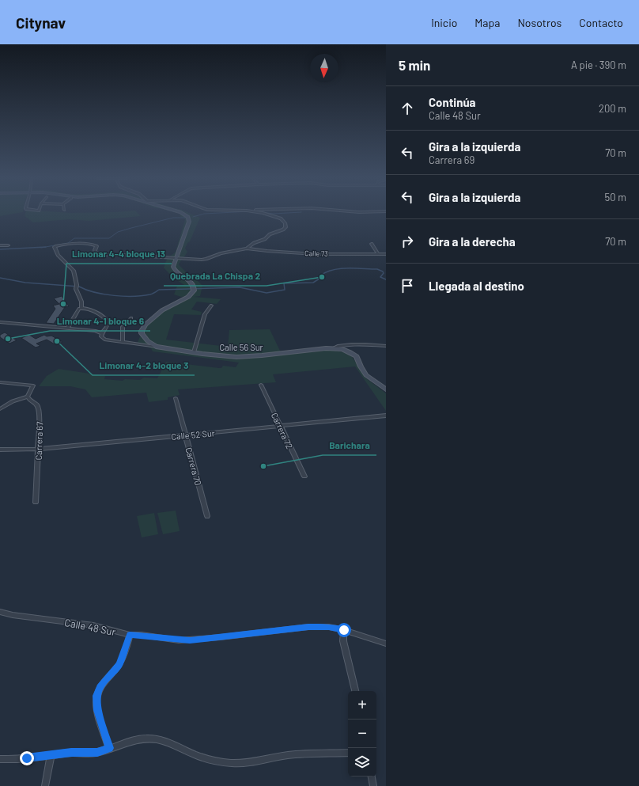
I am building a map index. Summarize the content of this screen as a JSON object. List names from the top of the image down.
{
  "streets": {
    "street": [
      "Calle 73",
      "Calle 56 Sur",
      "Carrera 72",
      "Calle 52 Sur",
      "Carrera 67",
      "Carrera 70",
      "Calle 48 Sur"
    ]
  },
  "crossings": [
    ["Carrera 72", "Calle 52 Sur"],
    ["Calle 52 Sur", "Carrera 67"],
    ["Calle 52 Sur", "Carrera 70"]
  ],
  "places": [
    "Quebrada La Chispa 2",
    "Limonar 4-4 bloque 13",
    "Limonar 4-1 bloque 6",
    "Limonar 4-2 bloque 3",
    "Barichara"
  ],
  "north": "bottom",
  "page": {
    "header": "Citynav",
    "nav": [
      "Inicio",
      "Mapa",
      "Nosotros",
      "Contacto"
    ],
    "heading": ["5 min", "A pie · 390 m"],
    "list": [
      ["Continúa", "Calle 48 Sur", "200 m"],
      ["Gira a la izquierda", "Carrera 69", "70 m"],
      ["Gira a la izquierda", "50 m"],
      ["Gira a la derecha", "70 m"],
      "Llegada al destino"
    ],
    "map_buttons": ["+", "−"]
  }
}
